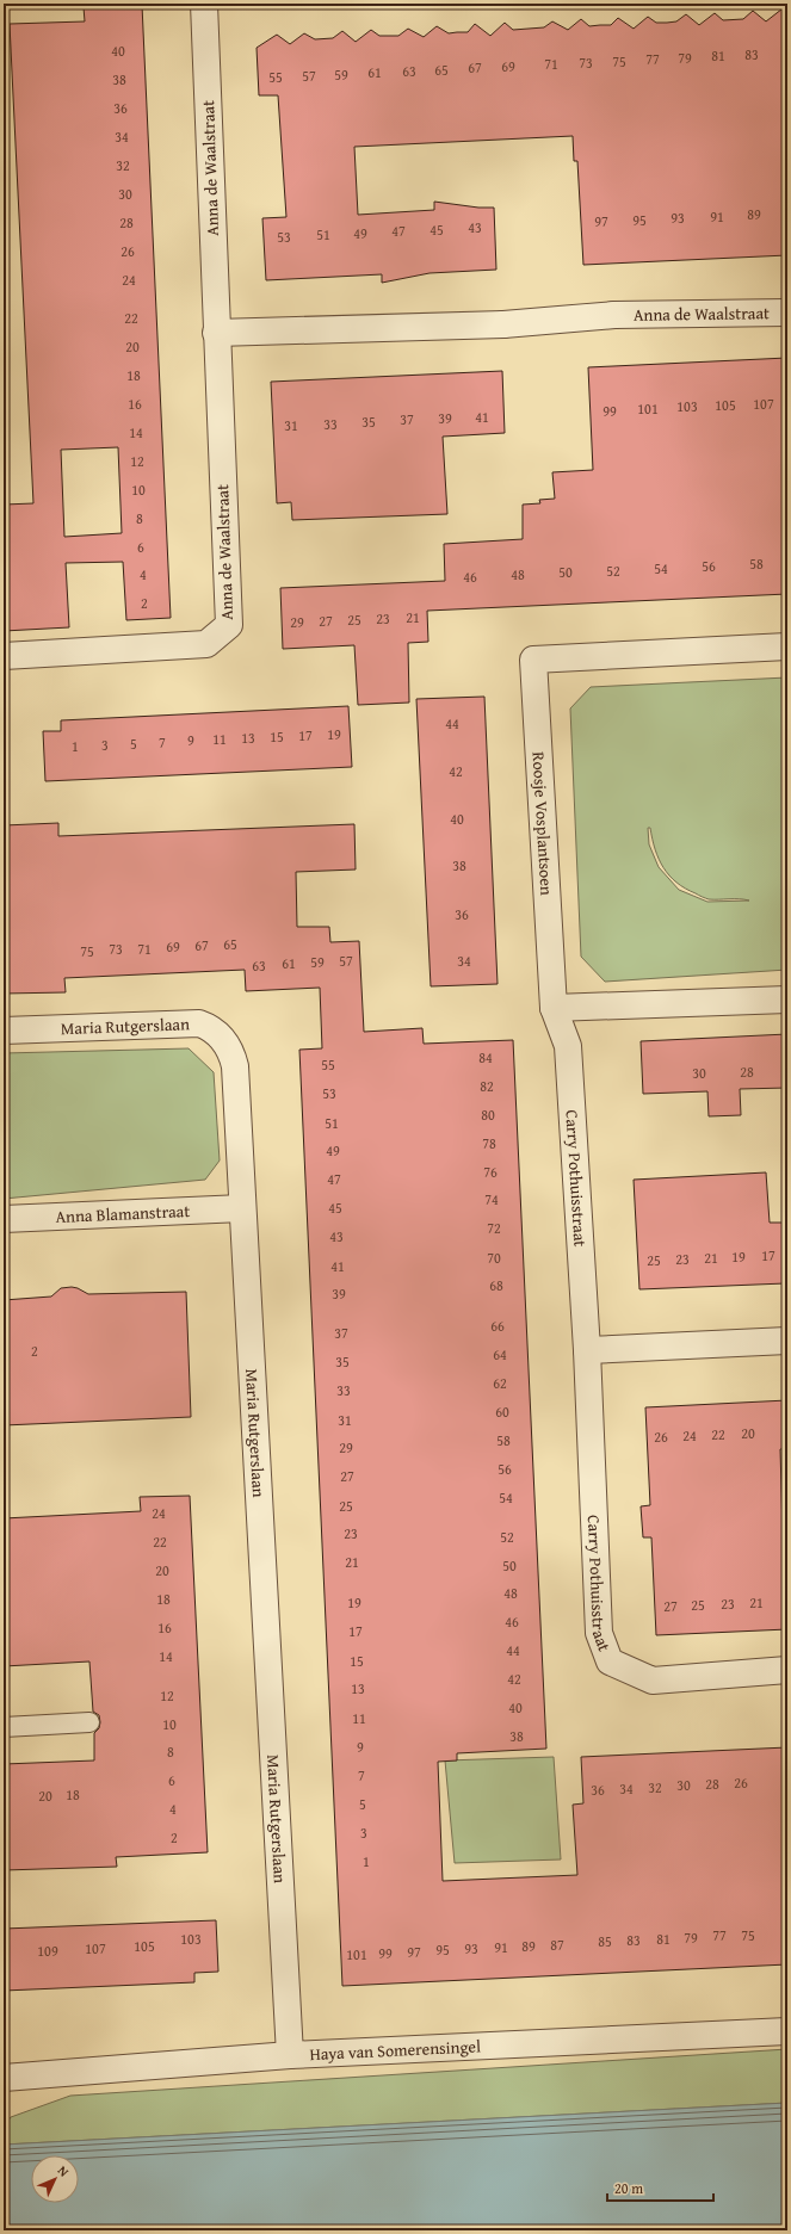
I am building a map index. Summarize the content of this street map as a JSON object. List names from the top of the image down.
{
  "streets": {
    "street": [
      "Anna de Waalstraat",
      "Roosje Vosplantsoen",
      "Maria Rutgerslaan",
      "Carry Pothuisstraat",
      "Anna Blamanstraat",
      "Haya van Somerensingel"
    ]
  },
  "crossings": [
    ["Roosje Vosplantsoen", "Carry Pothuisstraat"],
    ["Maria Rutgerslaan", "Anna Blamanstraat"],
    ["Maria Rutgerslaan", "Haya van Somerensingel"]
  ],
  "house_numbers": [
    "40",
    "83",
    "81",
    "79",
    "77",
    "75",
    "73",
    "71",
    "69",
    "67",
    "65",
    "63",
    "61",
    "59",
    "57",
    "55",
    "38",
    "36",
    "34",
    "32",
    "30",
    "89",
    "91",
    "93",
    "95",
    "97",
    "28",
    "43",
    "45",
    "47",
    "49",
    "51",
    "53",
    "26",
    "24",
    "22",
    "20",
    "18",
    "16",
    "107",
    "105",
    "103",
    "101",
    "99",
    "41",
    "39",
    "37",
    "35",
    "33",
    "31",
    "14",
    "12",
    "10",
    "8",
    "6",
    "58",
    "56",
    "54",
    "52",
    "50",
    "4",
    "48",
    "46",
    "2",
    "21",
    "23",
    "25",
    "27",
    "29",
    "44",
    "19",
    "17",
    "15",
    "13",
    "11",
    "9",
    "7",
    "5",
    "3",
    "1",
    "42",
    "40",
    "38",
    "36",
    "65",
    "67",
    "69",
    "73",
    "71",
    "75",
    "57",
    "34",
    "59",
    "61",
    "63",
    "84",
    "55",
    "28",
    "30",
    "82",
    "53",
    "80",
    "51",
    "78",
    "49",
    "76",
    "47",
    "74",
    "45",
    "72",
    "43",
    "17",
    "19",
    "70",
    "21",
    "23",
    "25",
    "41",
    "68",
    "39",
    "66",
    "37",
    "2",
    "64",
    "35",
    "62",
    "33",
    "60",
    "31",
    "20",
    "22",
    "24",
    "26",
    "58",
    "29",
    "56",
    "27",
    "54",
    "25",
    "24",
    "23",
    "52",
    "22",
    "21",
    "50",
    "20",
    "48",
    "18",
    "19",
    "21",
    "23",
    "25",
    "27",
    "46",
    "16",
    "17",
    "44",
    "14",
    "15",
    "42",
    "13",
    "12",
    "40",
    "11",
    "10",
    "38",
    "9",
    "8",
    "7",
    "6",
    "26",
    "28",
    "30",
    "32",
    "34",
    "36",
    "18",
    "20",
    "5",
    "4",
    "3",
    "2",
    "1",
    "77",
    "75",
    "79",
    "103",
    "81",
    "83",
    "85",
    "87",
    "105",
    "89",
    "91",
    "107",
    "93",
    "95",
    "109",
    "97",
    "99",
    "101"
  ],
  "scale_bar": "20 m",
  "north": "top right"
}
